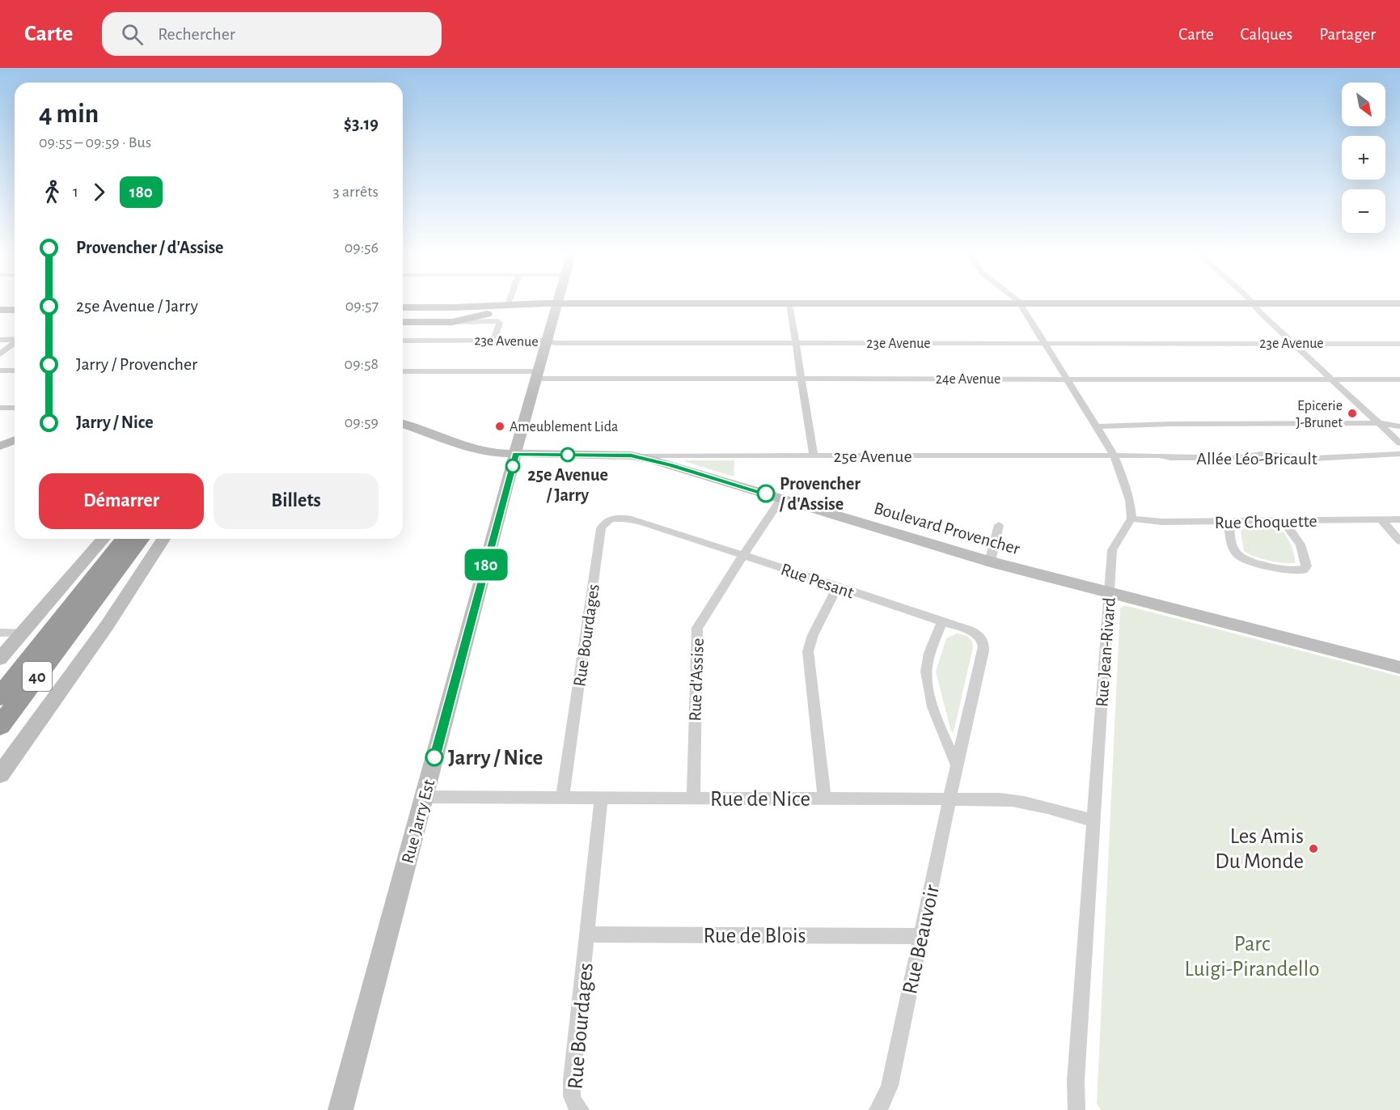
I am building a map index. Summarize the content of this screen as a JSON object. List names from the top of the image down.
{
  "streets": {
    "highway": ["40"],
    "street": [
      "23e Avenue",
      "24e Avenue",
      "25e Avenue",
      "Allée Léo-Bricault",
      "Rue Choquette",
      "Boulevard Provencher",
      "Rue Pesant",
      "Rue Bourdages",
      "Rue Jean-Rivard",
      "Rue d'Assise",
      "Rue de Nice",
      "Rue Jarry Est",
      "Rue de Blois",
      "Rue Beauvoir"
    ]
  },
  "crossings": [
    ["23e Avenue", "Rue Jarry Est"],
    ["24e Avenue", "Rue Jarry Est"],
    ["25e Avenue", "Allée Léo-Bricault"],
    ["25e Avenue", "Boulevard Provencher"],
    ["Rue Choquette", "Rue Jean-Rivard"],
    ["Boulevard Provencher", "Rue Jean-Rivard"],
    ["Boulevard Provencher", "Rue d'Assise"],
    ["Boulevard Provencher", "Rue Jarry Est"],
    ["Rue Pesant", "Rue Bourdages"],
    ["Rue Pesant", "Rue d'Assise"],
    ["Rue Pesant", "Rue Beauvoir"],
    ["Rue Bourdages", "Rue de Nice"],
    ["Rue Bourdages", "Rue de Blois"],
    ["Rue Jean-Rivard", "Rue de Nice"],
    ["Rue d'Assise", "Rue de Nice"],
    ["Rue de Nice", "Rue Jarry Est"],
    ["Rue de Nice", "Rue Beauvoir"],
    ["Rue de Blois", "Rue Beauvoir"]
  ],
  "parks": ["Parc Luigi-Pirandello"],
  "places": [
    "Epicerie J-Brunet",
    "Ameublement Lida",
    "25e Avenue / Jarry",
    "Provencher / d'Assise",
    "Jarry / Nice",
    "Les Amis Du Monde"
  ],
  "lines": ["bus line 180"],
  "north": "bottom right",
  "page": {
    "header": "Carte",
    "search": "Rechercher",
    "nav": ["Carte", "Calques", "Partager"],
    "on_map": "180",
    "map_buttons": ["+", "−"],
    "heading": ["4 min", "09:55 – 09:59 · Bus", "$3.19"],
    "legs": ["1", "180", "3 arrêts"],
    "list": [
      {
        "name": "Provencher / d'Assise",
        "value": "09:56"
      },
      {
        "name": "25e Avenue / Jarry",
        "value": "09:57"
      },
      {
        "name": "Jarry / Provencher",
        "value": "09:58"
      },
      {
        "name": "Jarry / Nice",
        "value": "09:59"
      }
    ],
    "buttons": ["Démarrer", "Billets"]
  }
}
